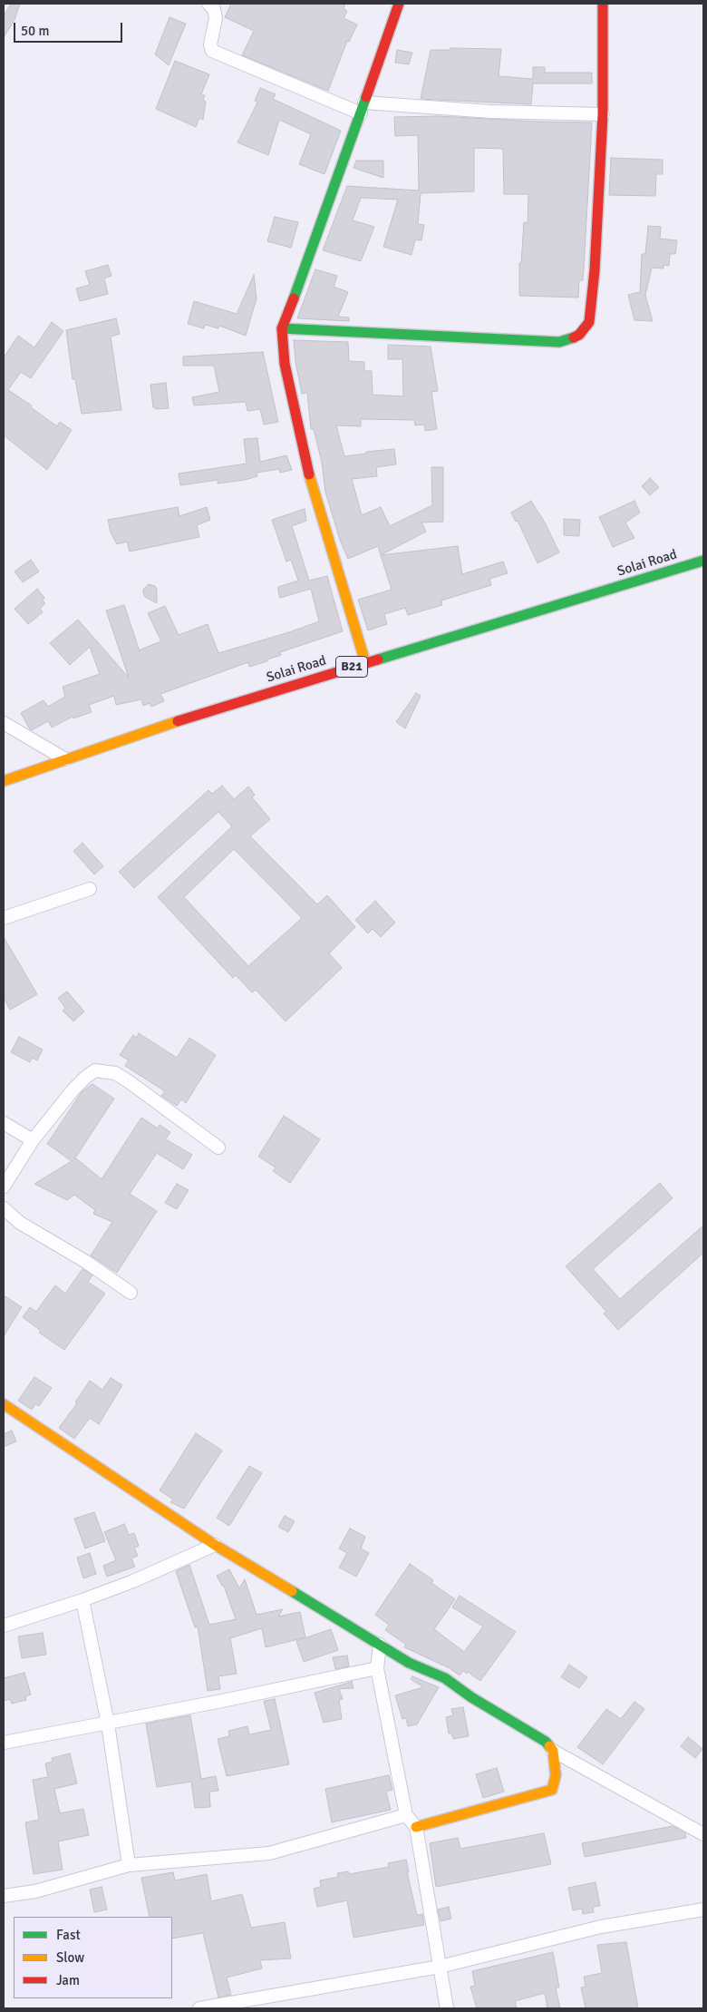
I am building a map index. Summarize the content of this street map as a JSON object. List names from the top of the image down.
{
  "streets": {
    "main road": ["Solai Road", "B21"]
  },
  "legend": ["Fast", "Slow", "Jam"],
  "scale_bar": "50 m"
}
